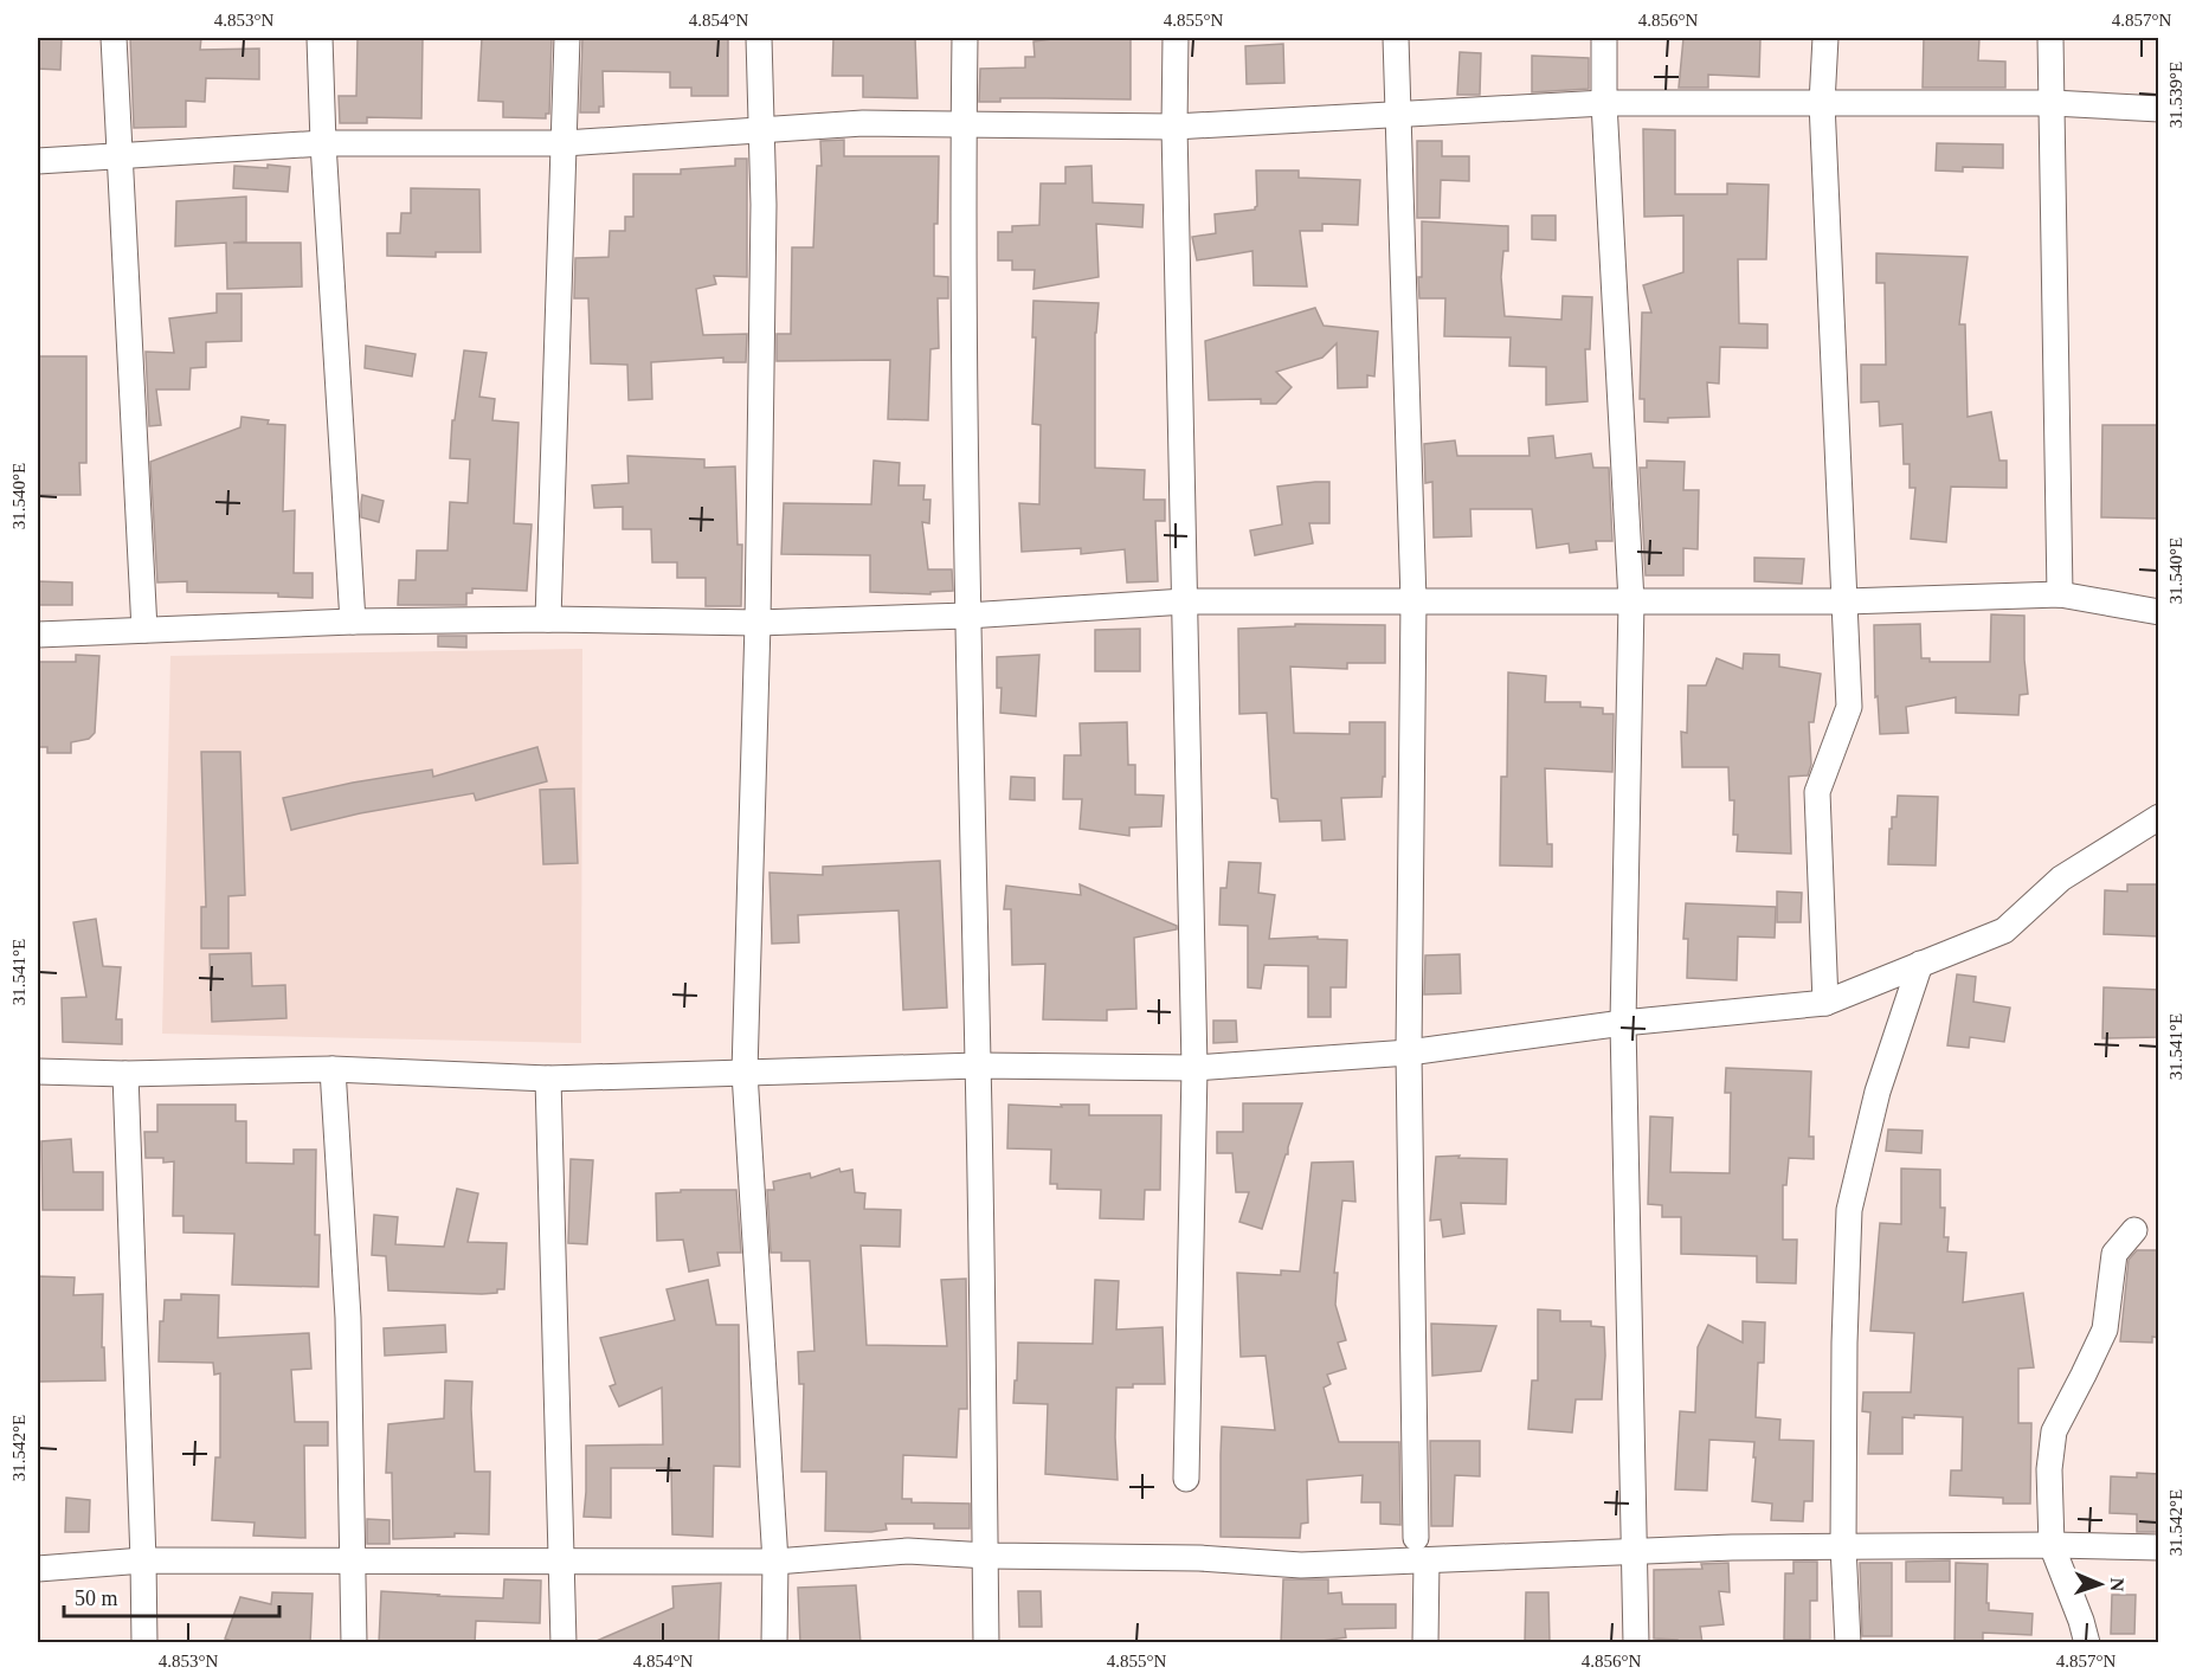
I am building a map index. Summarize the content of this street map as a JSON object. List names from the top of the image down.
{
  "scale_bar": "50 m",
  "north": "right",
  "coordinates": [
    "4.853°N",
    "4.854°N",
    "4.855°N",
    "4.856°N",
    "4.857°N",
    "31.539°E",
    "31.540°E",
    "31.541°E",
    "31.542°E"
  ]
}
